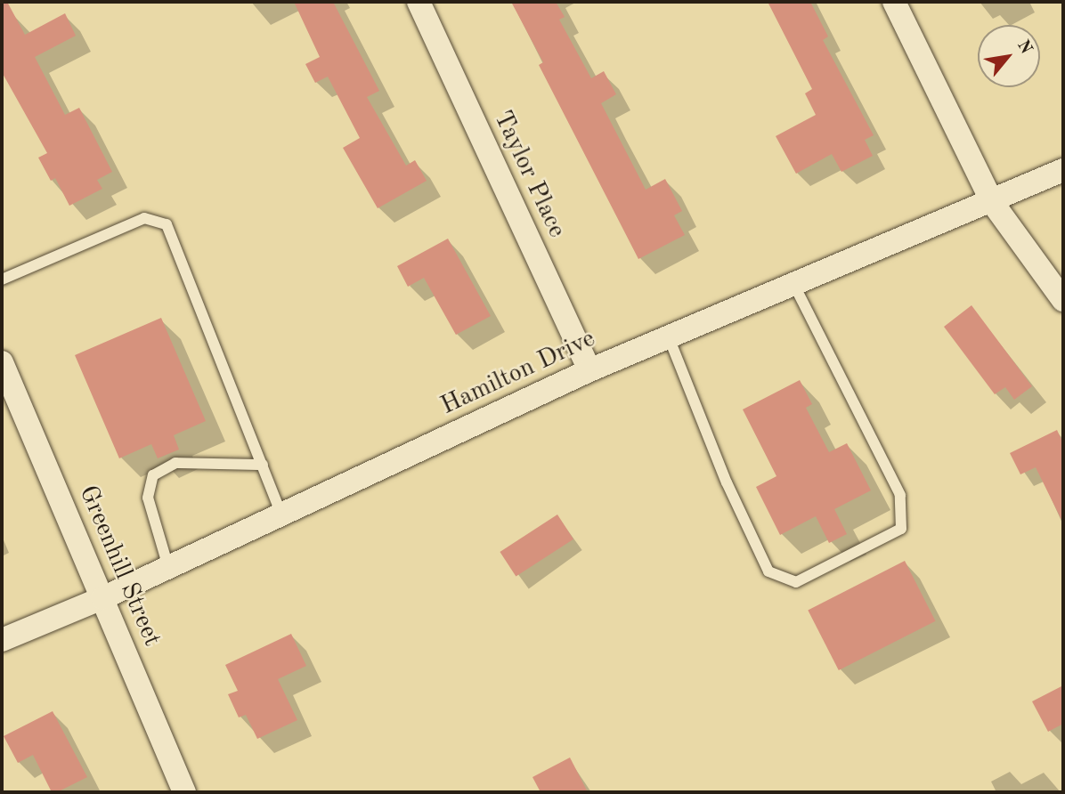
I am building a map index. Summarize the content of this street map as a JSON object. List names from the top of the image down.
{
  "streets": {
    "street": ["Taylor Place", "Hamilton Drive", "Greenhill Street"]
  },
  "crossings": [
    ["Taylor Place", "Hamilton Drive"],
    ["Hamilton Drive", "Greenhill Street"]
  ],
  "north": "top right"
}
